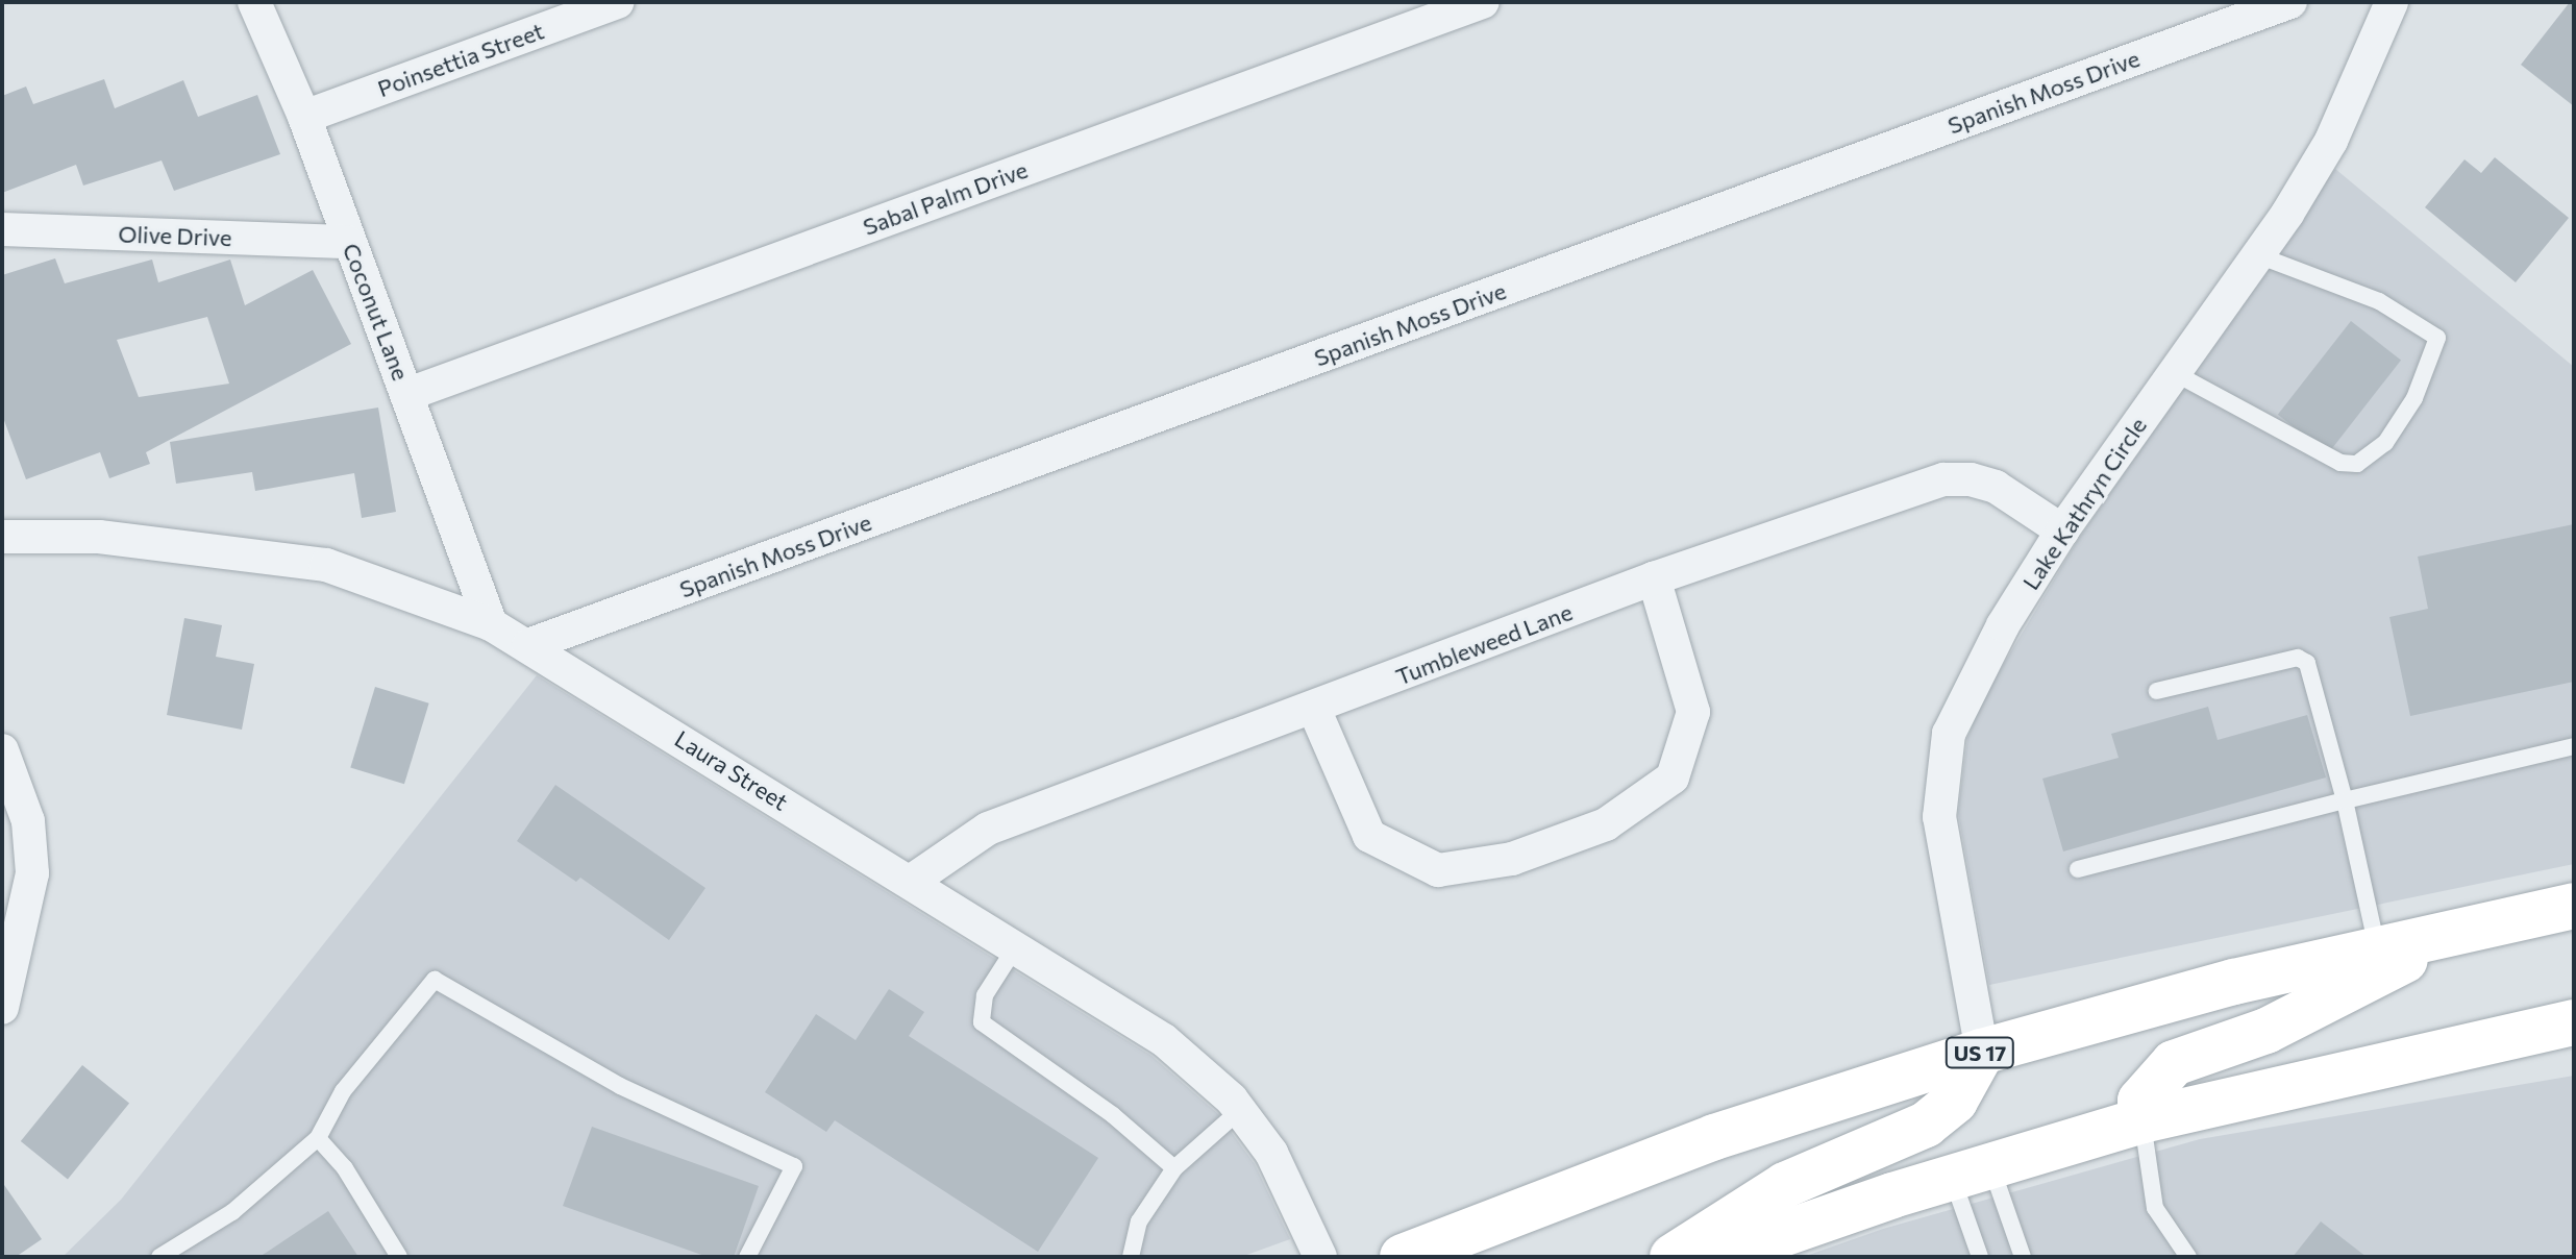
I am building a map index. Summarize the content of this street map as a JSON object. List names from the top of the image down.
{
  "streets": {
    "main road": ["US 17"],
    "street": [
      "Poinsettia Street",
      "Spanish Moss Drive",
      "Sabal Palm Drive",
      "Olive Drive",
      "Coconut Lane",
      "Lake Kathryn Circle",
      "Tumbleweed Lane",
      "Laura Street"
    ]
  },
  "crossings": [
    ["Poinsettia Street", "Coconut Lane"],
    ["Spanish Moss Drive", "Laura Street"],
    ["Sabal Palm Drive", "Coconut Lane"],
    ["Olive Drive", "Coconut Lane"],
    ["Coconut Lane", "Laura Street"],
    ["Lake Kathryn Circle", "Tumbleweed Lane"],
    ["Lake Kathryn Circle", "US 17"],
    ["Tumbleweed Lane", "Laura Street"]
  ]
}
